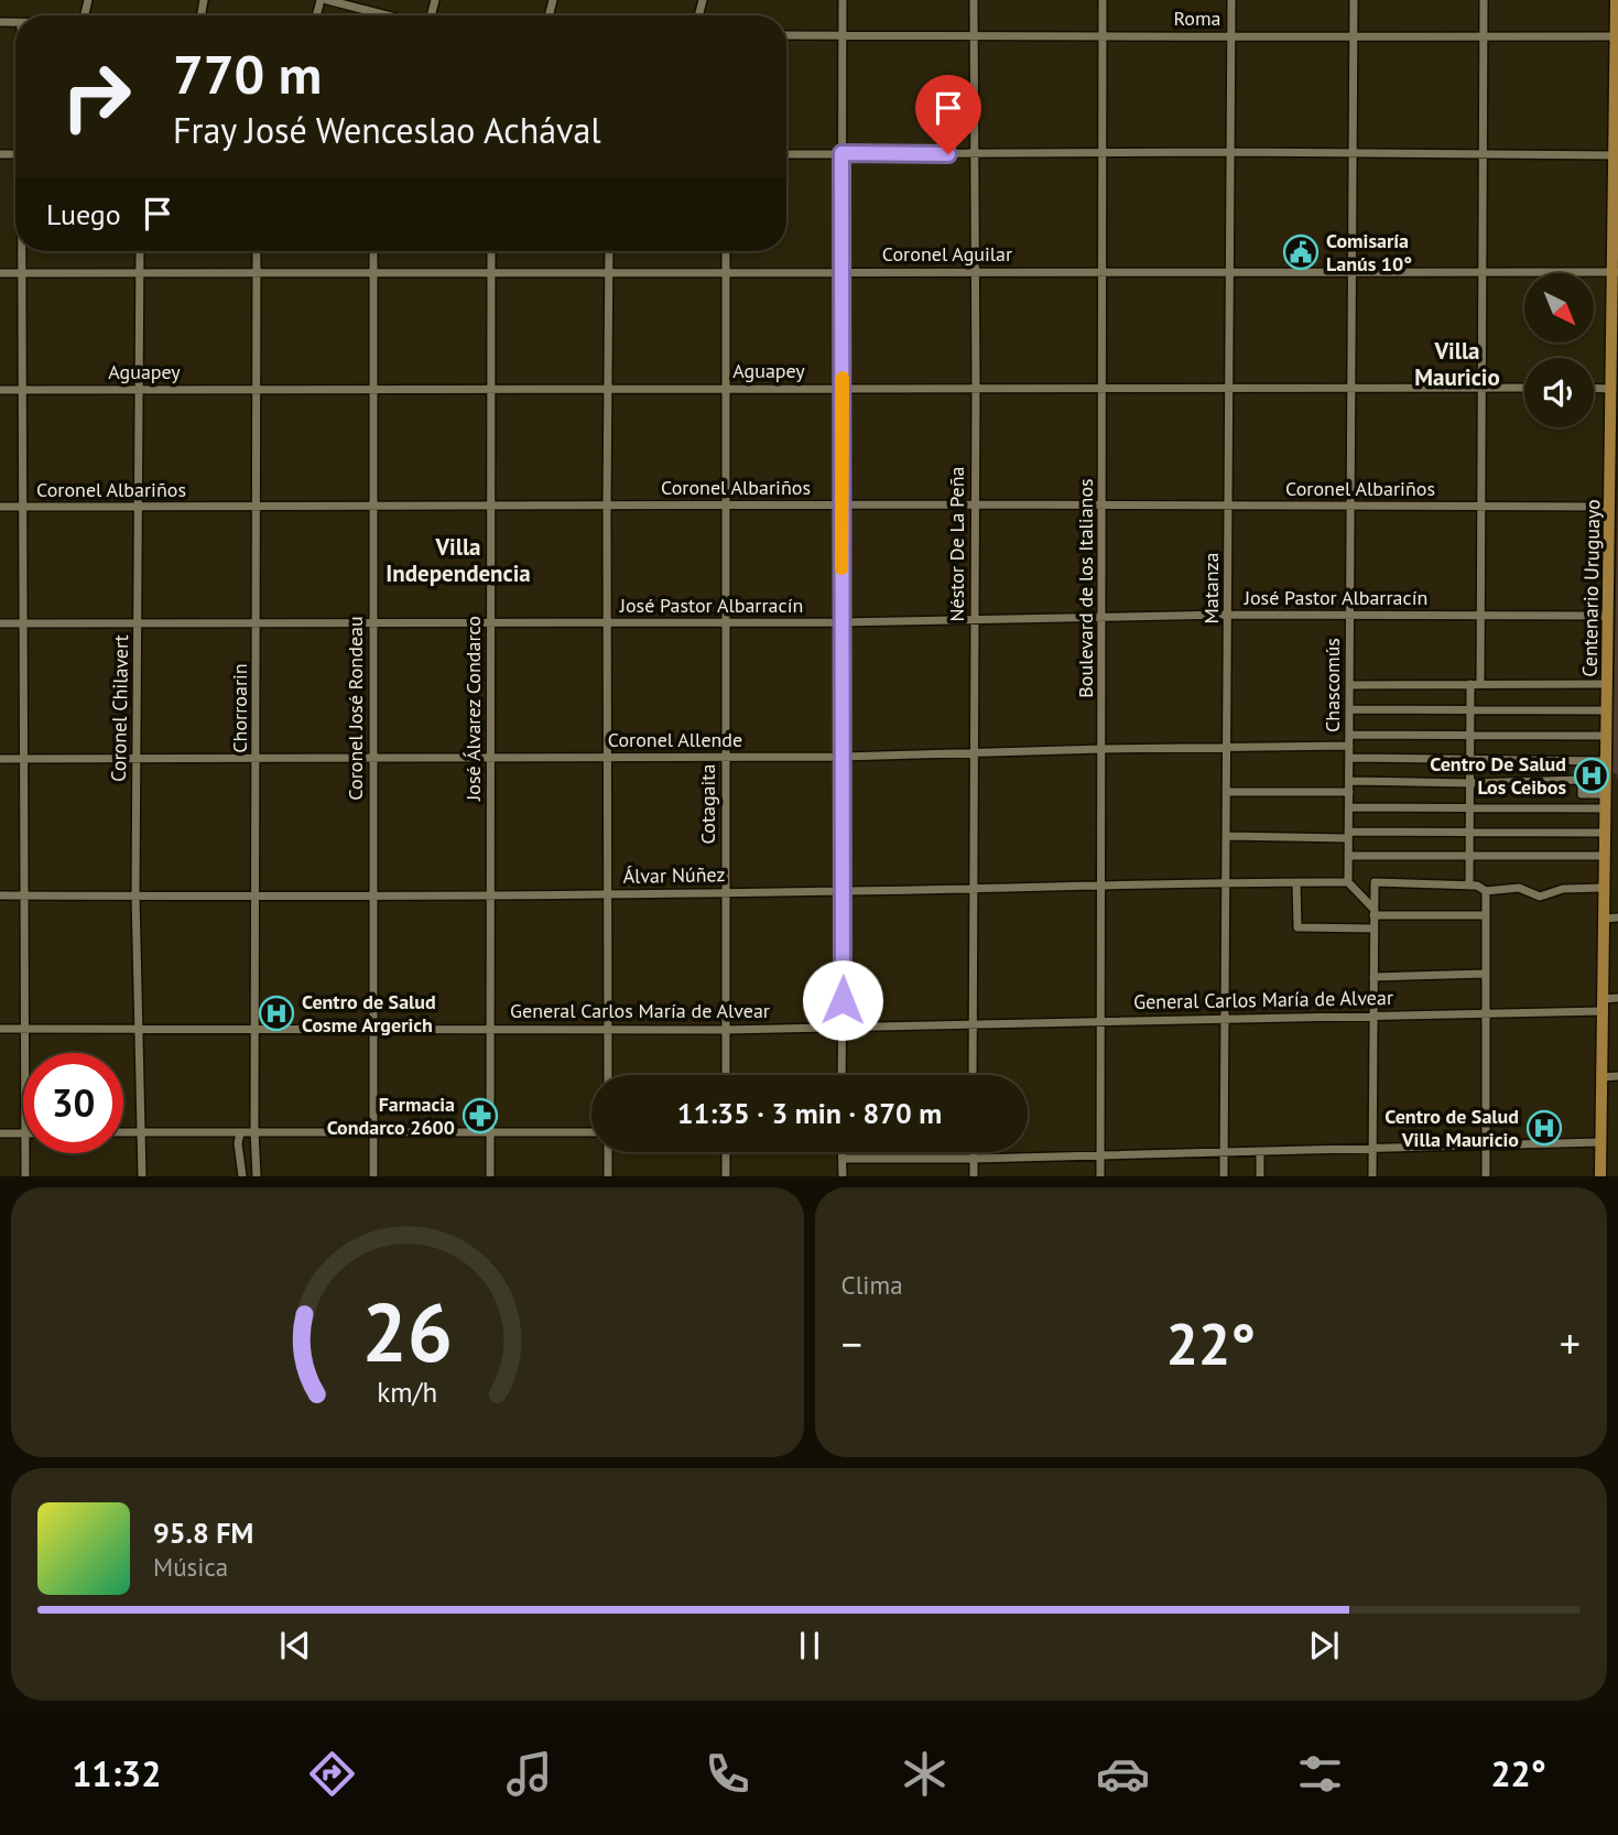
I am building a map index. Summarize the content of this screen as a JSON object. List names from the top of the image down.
{
  "streets": {
    "main road": ["Centenario Uruguayo"],
    "street": [
      "Roma",
      "Coronel Aguilar",
      "Aguapey",
      "Coronel Albariños",
      "Néstor De La Peña",
      "Boulevard de los Italianos",
      "Matanza",
      "José Pastor Albarracín",
      "Chascomús",
      "Coronel Chilavert",
      "Chorroarin",
      "Coronel José Rondeau",
      "José Álvarez Condarco",
      "Coronel Allende",
      "Cotagaita",
      "Álvar Núñez",
      "General Carlos María de Alvear"
    ]
  },
  "crossings": [
    ["Roma", "Néstor De La Peña"],
    ["Roma", "Boulevard de los Italianos"],
    ["Roma", "Matanza"],
    ["Roma", "Centenario Uruguayo"],
    ["Roma", "Chascomús"],
    ["Coronel Aguilar", "Néstor De La Peña"],
    ["Coronel Aguilar", "Boulevard de los Italianos"],
    ["Coronel Aguilar", "Matanza"],
    ["Coronel Aguilar", "Centenario Uruguayo"],
    ["Coronel Aguilar", "Chascomús"],
    ["Coronel Aguilar", "Coronel Chilavert"],
    ["Coronel Aguilar", "Chorroarin"],
    ["Coronel Aguilar", "Coronel José Rondeau"],
    ["Coronel Aguilar", "José Álvarez Condarco"],
    ["Coronel Aguilar", "Cotagaita"],
    ["Aguapey", "Néstor De La Peña"],
    ["Aguapey", "Boulevard de los Italianos"],
    ["Aguapey", "Matanza"],
    ["Aguapey", "Chascomús"],
    ["Aguapey", "Coronel Chilavert"],
    ["Aguapey", "Chorroarin"],
    ["Aguapey", "Coronel José Rondeau"],
    ["Aguapey", "José Álvarez Condarco"],
    ["Aguapey", "Cotagaita"],
    ["Coronel Albariños", "Néstor De La Peña"],
    ["Coronel Albariños", "Boulevard de los Italianos"],
    ["Coronel Albariños", "Matanza"],
    ["Coronel Albariños", "Centenario Uruguayo"],
    ["Coronel Albariños", "Chascomús"],
    ["Coronel Albariños", "Coronel Chilavert"],
    ["Coronel Albariños", "Chorroarin"],
    ["Coronel Albariños", "Coronel José Rondeau"],
    ["Coronel Albariños", "José Álvarez Condarco"],
    ["Coronel Albariños", "Cotagaita"],
    ["Néstor De La Peña", "José Pastor Albarracín"],
    ["Néstor De La Peña", "Coronel Allende"],
    ["Néstor De La Peña", "Álvar Núñez"],
    ["Néstor De La Peña", "General Carlos María de Alvear"],
    ["Boulevard de los Italianos", "José Pastor Albarracín"],
    ["Boulevard de los Italianos", "Coronel Allende"],
    ["Boulevard de los Italianos", "Álvar Núñez"],
    ["Boulevard de los Italianos", "General Carlos María de Alvear"],
    ["Matanza", "José Pastor Albarracín"],
    ["Matanza", "Coronel Allende"],
    ["Matanza", "Álvar Núñez"],
    ["Matanza", "General Carlos María de Alvear"],
    ["Centenario Uruguayo", "José Pastor Albarracín"],
    ["Centenario Uruguayo", "General Carlos María de Alvear"],
    ["José Pastor Albarracín", "Chascomús"],
    ["José Pastor Albarracín", "Coronel Chilavert"],
    ["José Pastor Albarracín", "Chorroarin"],
    ["José Pastor Albarracín", "Coronel José Rondeau"],
    ["José Pastor Albarracín", "José Álvarez Condarco"],
    ["José Pastor Albarracín", "Cotagaita"],
    ["Chascomús", "Coronel Allende"],
    ["Chascomús", "Álvar Núñez"],
    ["Coronel Chilavert", "Coronel Allende"],
    ["Coronel Chilavert", "Álvar Núñez"],
    ["Coronel Chilavert", "General Carlos María de Alvear"],
    ["Chorroarin", "Coronel Allende"],
    ["Chorroarin", "Álvar Núñez"],
    ["Chorroarin", "General Carlos María de Alvear"],
    ["Coronel José Rondeau", "Coronel Allende"],
    ["Coronel José Rondeau", "Álvar Núñez"],
    ["Coronel José Rondeau", "General Carlos María de Alvear"],
    ["José Álvarez Condarco", "Coronel Allende"],
    ["José Álvarez Condarco", "Álvar Núñez"],
    ["José Álvarez Condarco", "General Carlos María de Alvear"],
    ["Coronel Allende", "Cotagaita"],
    ["Cotagaita", "Álvar Núñez"],
    ["Cotagaita", "General Carlos María de Alvear"]
  ],
  "districts": ["Villa Mauricio", "Villa Independencia"],
  "places": {
    "public building": ["Comisaría Lanús 10°"],
    "hospital": ["Centro De Salud Los Ceibos", "Centro de Salud Cosme Argerich", "Centro de Salud Villa Mauricio"],
    "pharmacy": ["Farmacia Condarco 2600"]
  },
  "north": "bottom right",
  "page": {
    "turn": ["770 m", "Fray José Wenceslao Achával"],
    "then": "Luego",
    "limit": "30",
    "trip": "11:35 · 3 min · 870 m",
    "tile": "Clima",
    "heat": ["−", "22°", "+"],
    "song": ["95.8 FM", "Música"],
    "tabs": ["11:32", "22°"],
    "gauge": ["26", "km/h"]
  }
}
